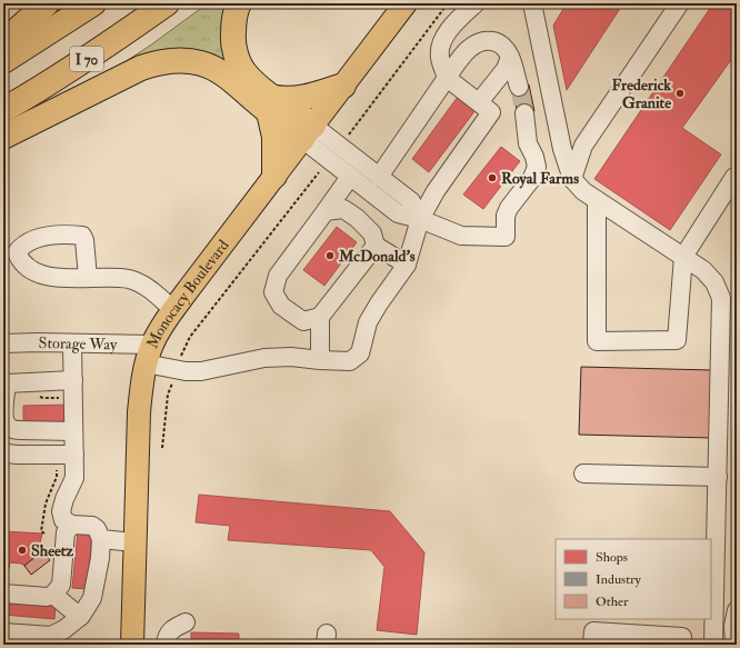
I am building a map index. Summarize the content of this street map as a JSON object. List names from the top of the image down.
{
  "streets": {
    "highway": ["I 70"],
    "main road": ["Monocacy Boulevard"],
    "street": ["Storage Way"]
  },
  "crossings": [
    ["Monocacy Boulevard", "Storage Way"]
  ],
  "places": [
    "Frederick Granite",
    "Royal Farms",
    "McDonald's",
    "Sheetz"
  ],
  "legend": ["Shops", "Industry", "Other"]
}
